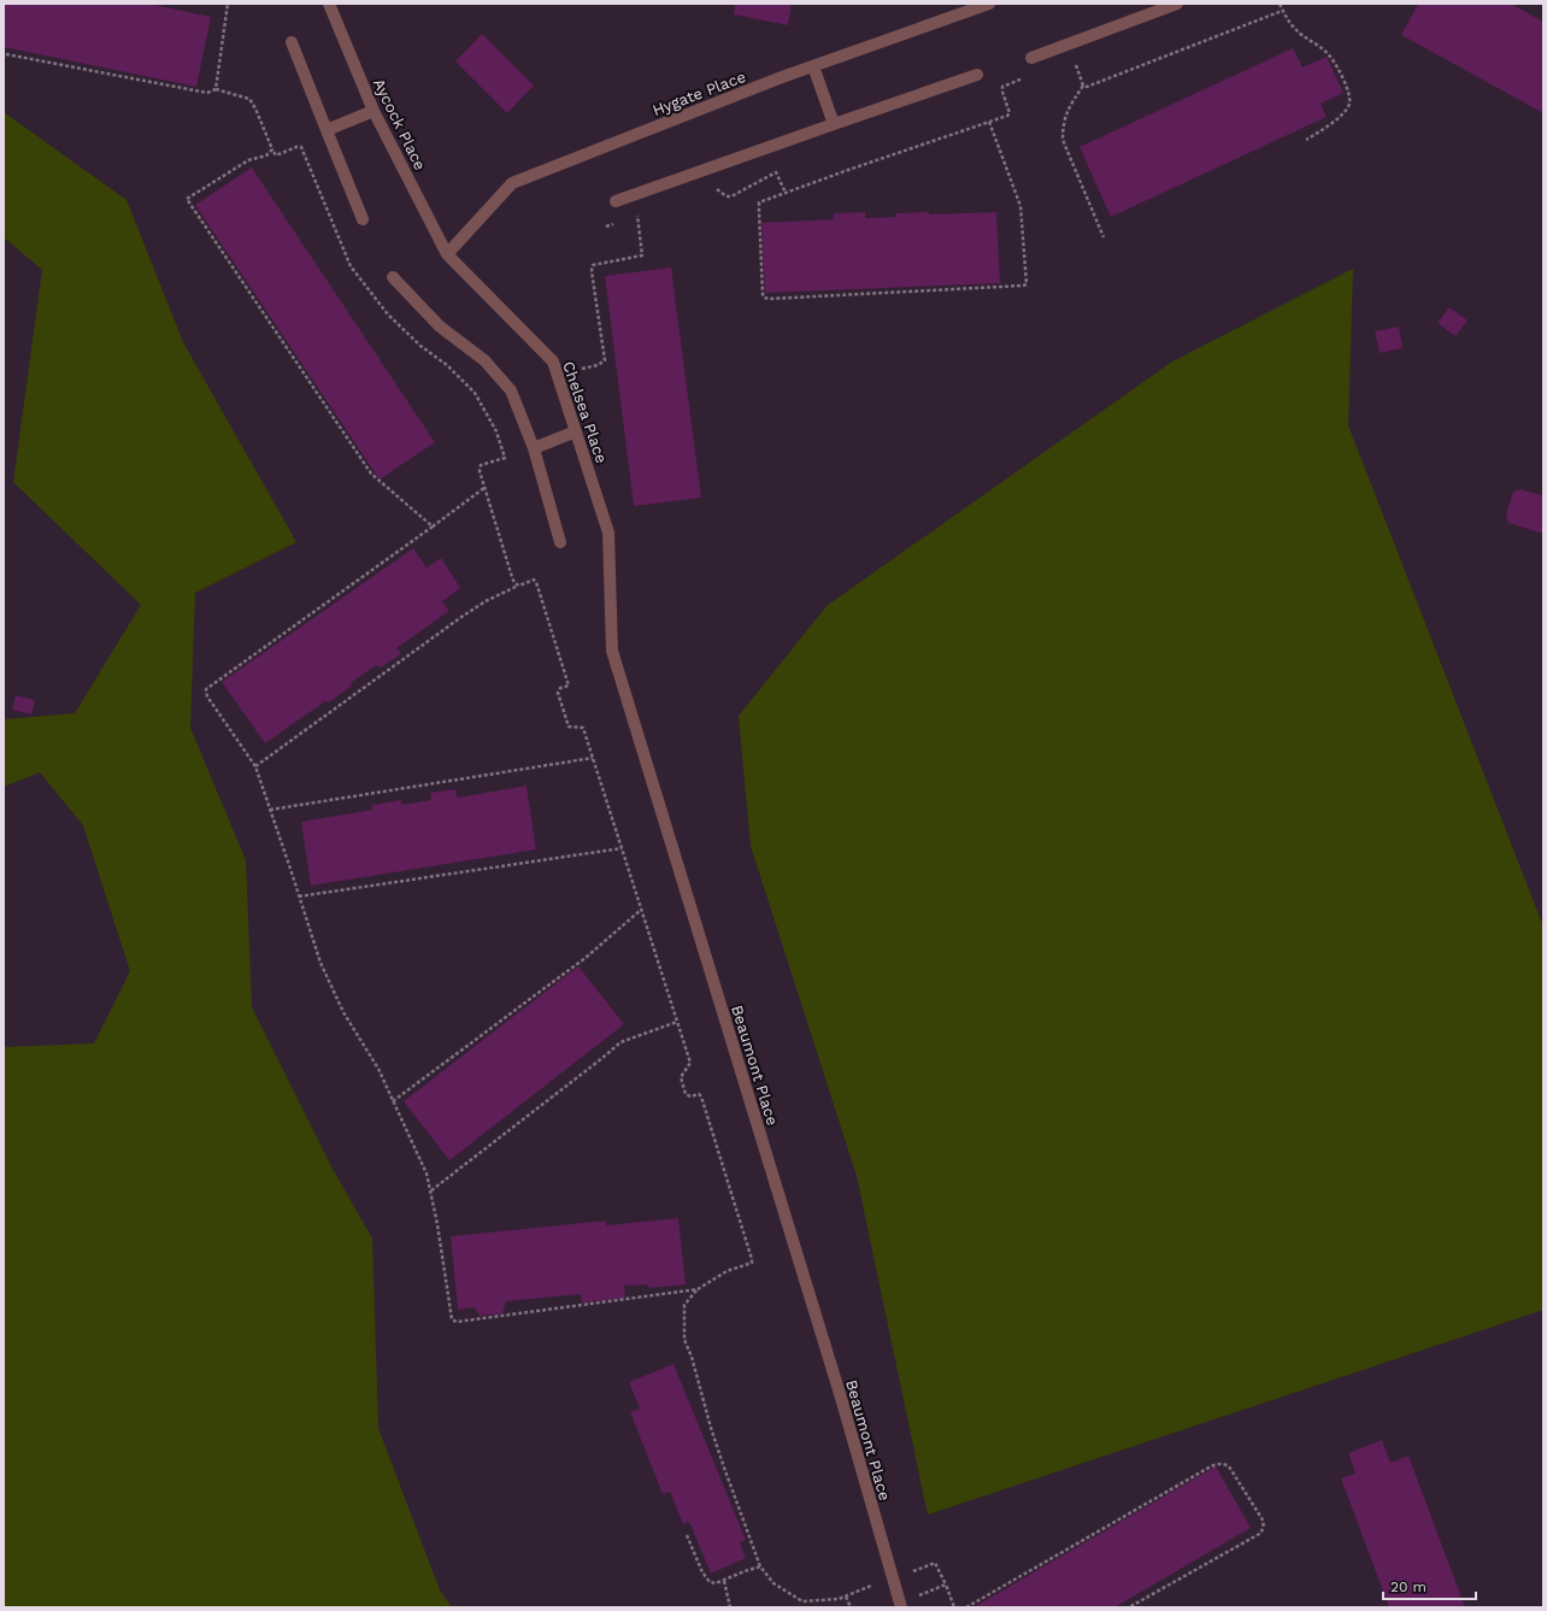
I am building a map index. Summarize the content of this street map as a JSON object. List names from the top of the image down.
{
  "streets": {
    "street": [
      "Hygate Place",
      "Aycock Place",
      "Chelsea Place",
      "Beaumont Place"
    ]
  },
  "crossings": [
    ["Hygate Place", "Aycock Place"],
    ["Hygate Place", "Chelsea Place"],
    ["Aycock Place", "Chelsea Place"],
    ["Chelsea Place", "Beaumont Place"]
  ],
  "scale_bar": "20 m"
}
